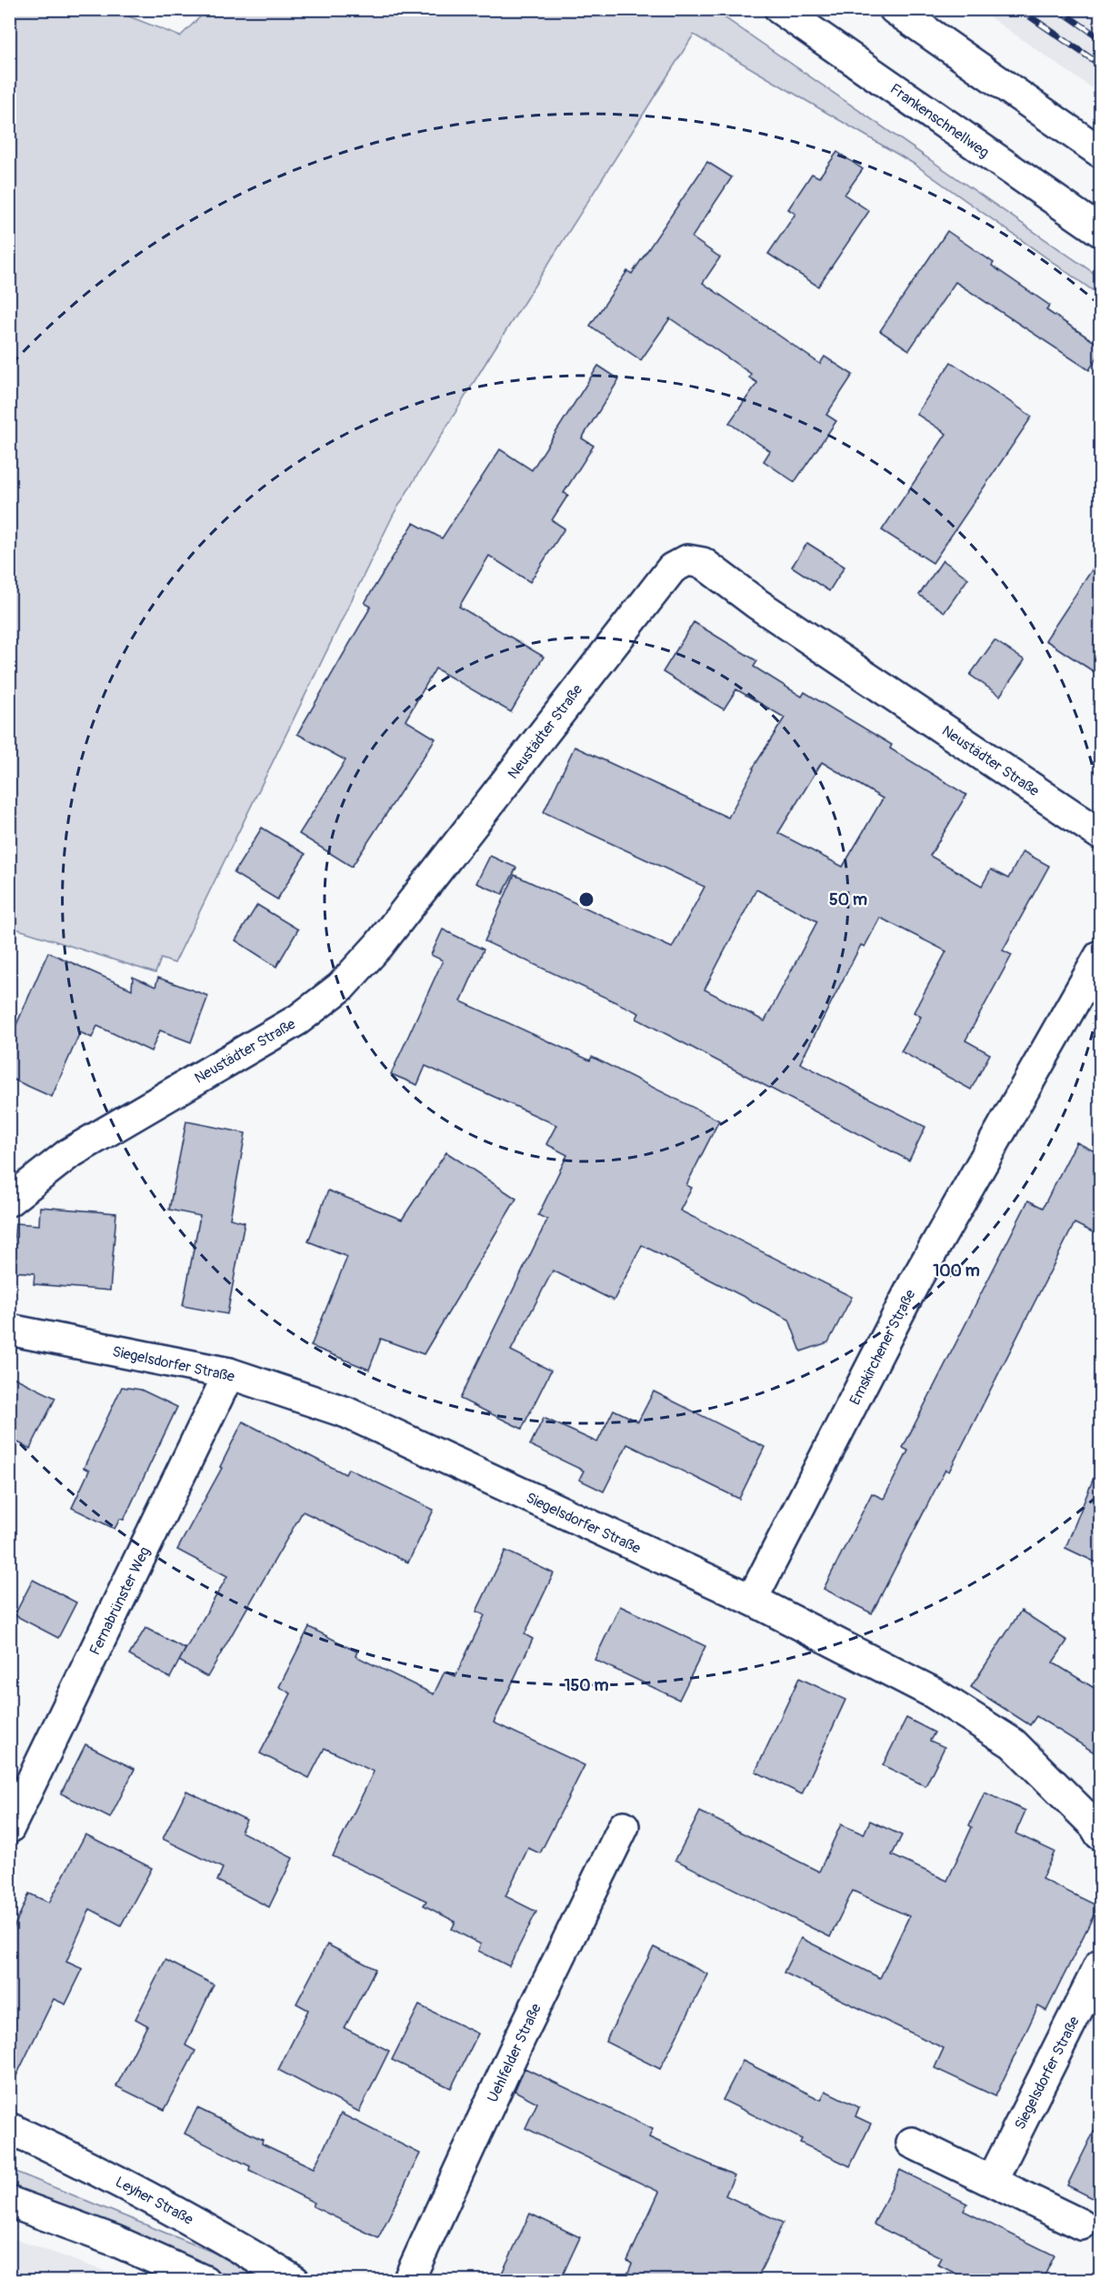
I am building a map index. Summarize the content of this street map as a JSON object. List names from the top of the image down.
{
  "streets": {
    "main road": [
      "Frankenschnellweg",
      "Neustädter Straße",
      "Emskirchener Straße",
      "Siegelsdorfer Straße",
      "Fernabrünster Weg",
      "Uehlfelder Straße",
      "Leyher Straße"
    ]
  },
  "crossings": [
    ["Emskirchener Straße", "Siegelsdorfer Straße"],
    ["Siegelsdorfer Straße", "Fernabrünster Weg"]
  ],
  "rings": ["50 m", "100 m", "150 m"]
}
